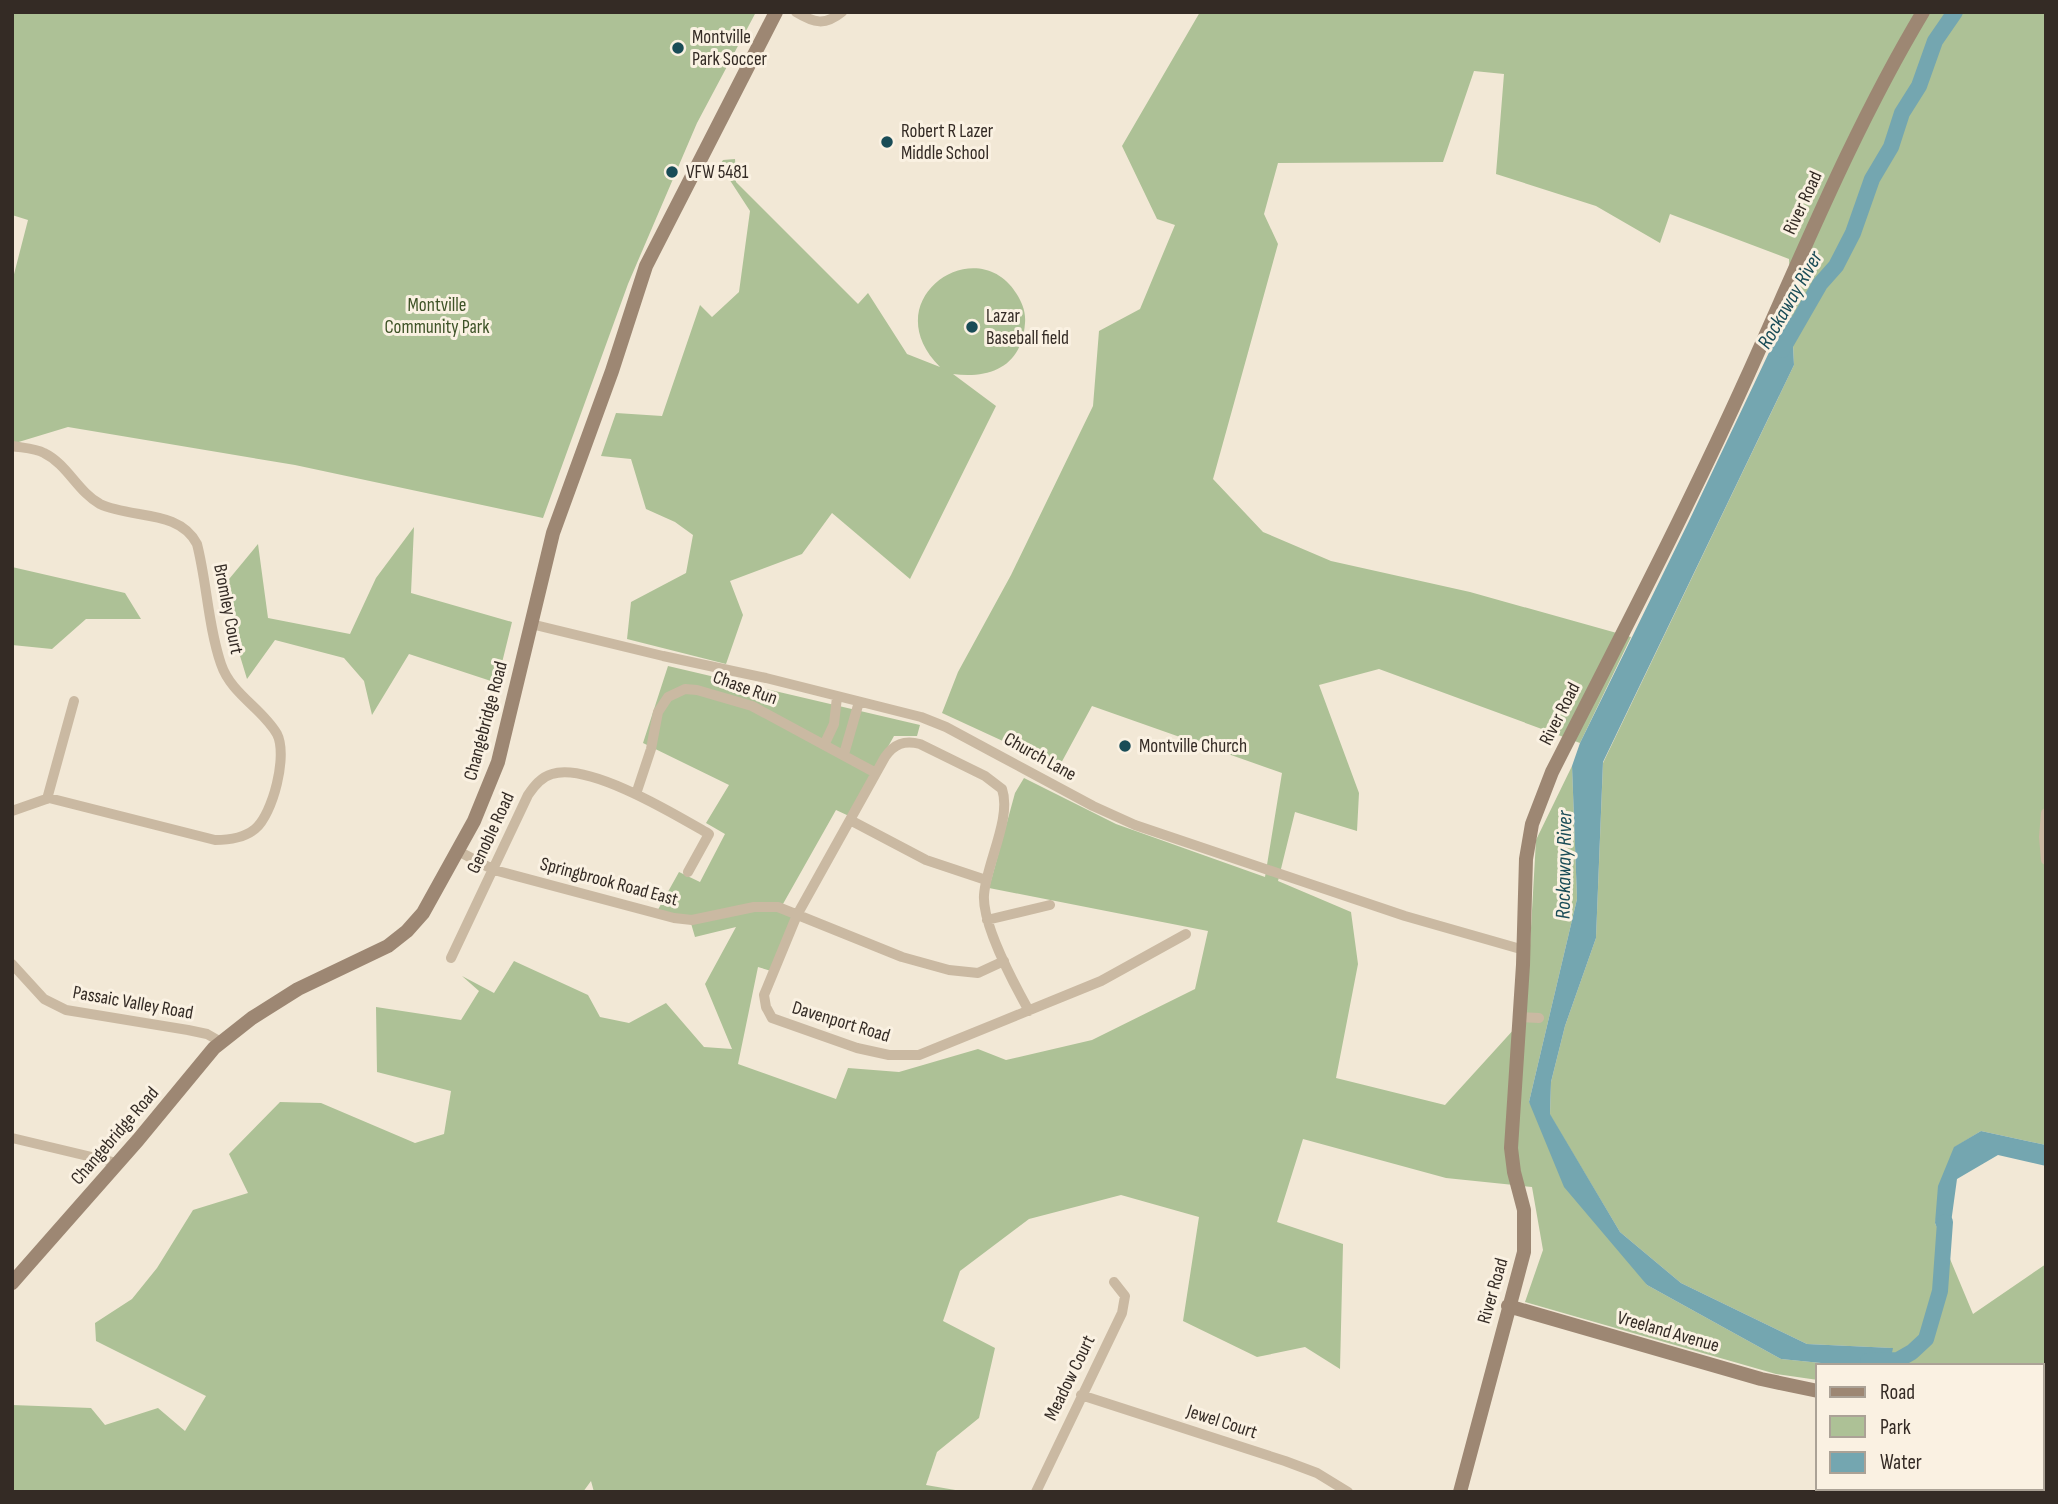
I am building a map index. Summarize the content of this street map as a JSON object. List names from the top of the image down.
{
  "streets": {
    "street": [
      "River Road",
      "Bromley Court",
      "Chase Run",
      "Changebridge Road",
      "Church Lane",
      "Genoble Road",
      "Springbrook Road East",
      "Passaic Valley Road",
      "Davenport Road",
      "Vreeland Avenue",
      "Meadow Court",
      "Jewel Court"
    ]
  },
  "crossings": [
    ["River Road", "Church Lane"],
    ["River Road", "Vreeland Avenue"],
    ["Chase Run", "Genoble Road"],
    ["Chase Run", "Davenport Road"],
    ["Changebridge Road", "Church Lane"],
    ["Changebridge Road", "Springbrook Road East"],
    ["Changebridge Road", "Passaic Valley Road"],
    ["Genoble Road", "Springbrook Road East"],
    ["Springbrook Road East", "Davenport Road"],
    ["Meadow Court", "Jewel Court"]
  ],
  "water": ["Rockaway River"],
  "parks": ["Montville Community Park"],
  "places": [
    "Montville Park Soccer",
    "Robert R Lazer Middle School",
    "VFW 5481",
    "Lazar Baseball field",
    "Montville Church"
  ],
  "legend": ["Road", "Park", "Water"]
}
